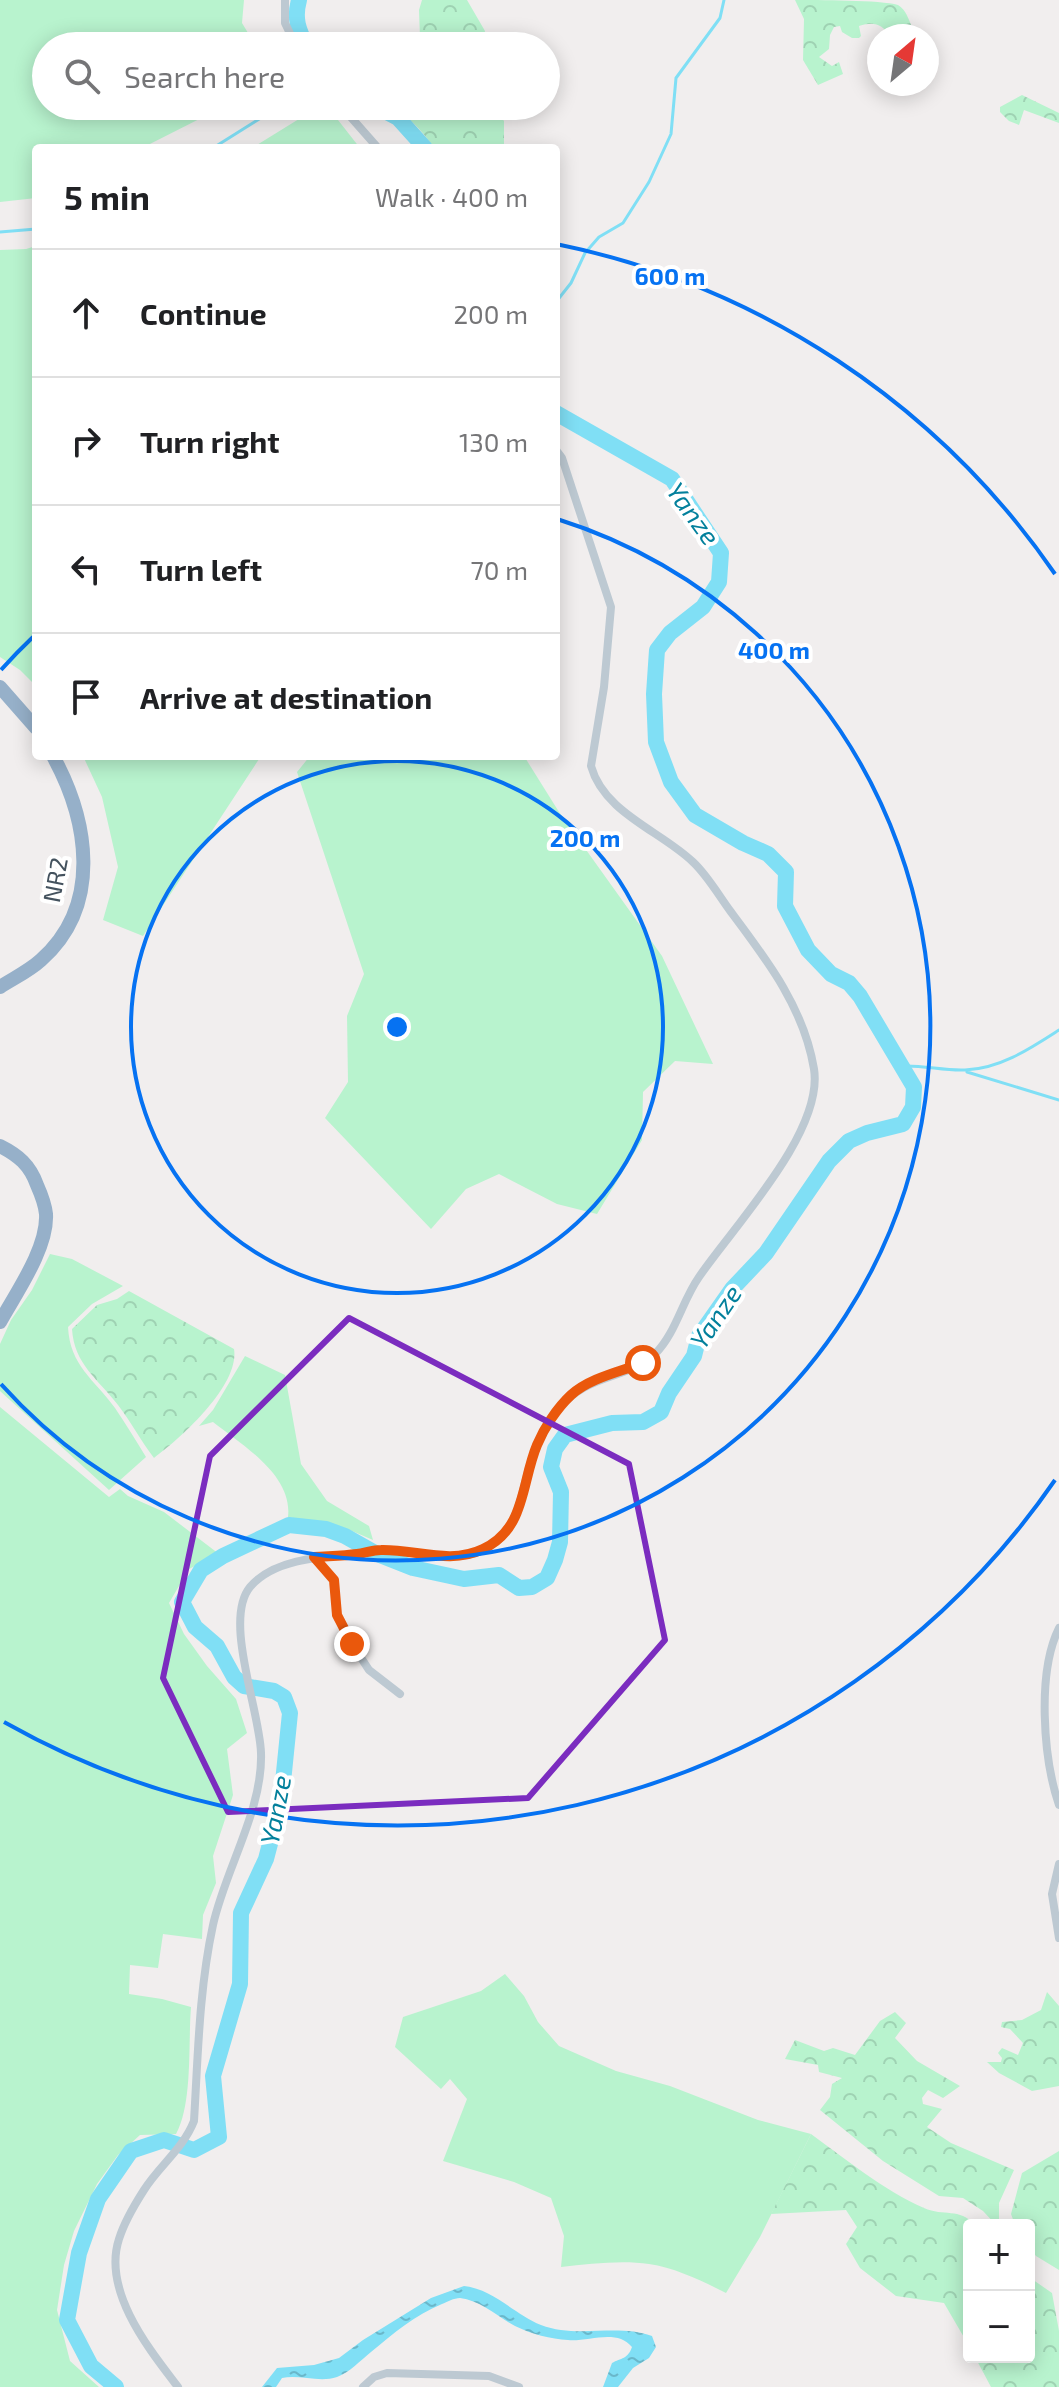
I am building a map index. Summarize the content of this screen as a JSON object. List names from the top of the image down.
{
  "streets": {
    "highway": ["NR2"]
  },
  "water": ["Yanze"],
  "north": "top right",
  "page": {
    "search": "Search here",
    "heading": ["5 min", "Walk · 400 m"],
    "list": [
      ["Continue", "200 m"],
      ["Turn right", "130 m"],
      ["Turn left", "70 m"],
      "Arrive at destination"
    ],
    "map_buttons": ["+", "−"]
  },
  "rings": ["600 m", "400 m", "200 m"]
}
